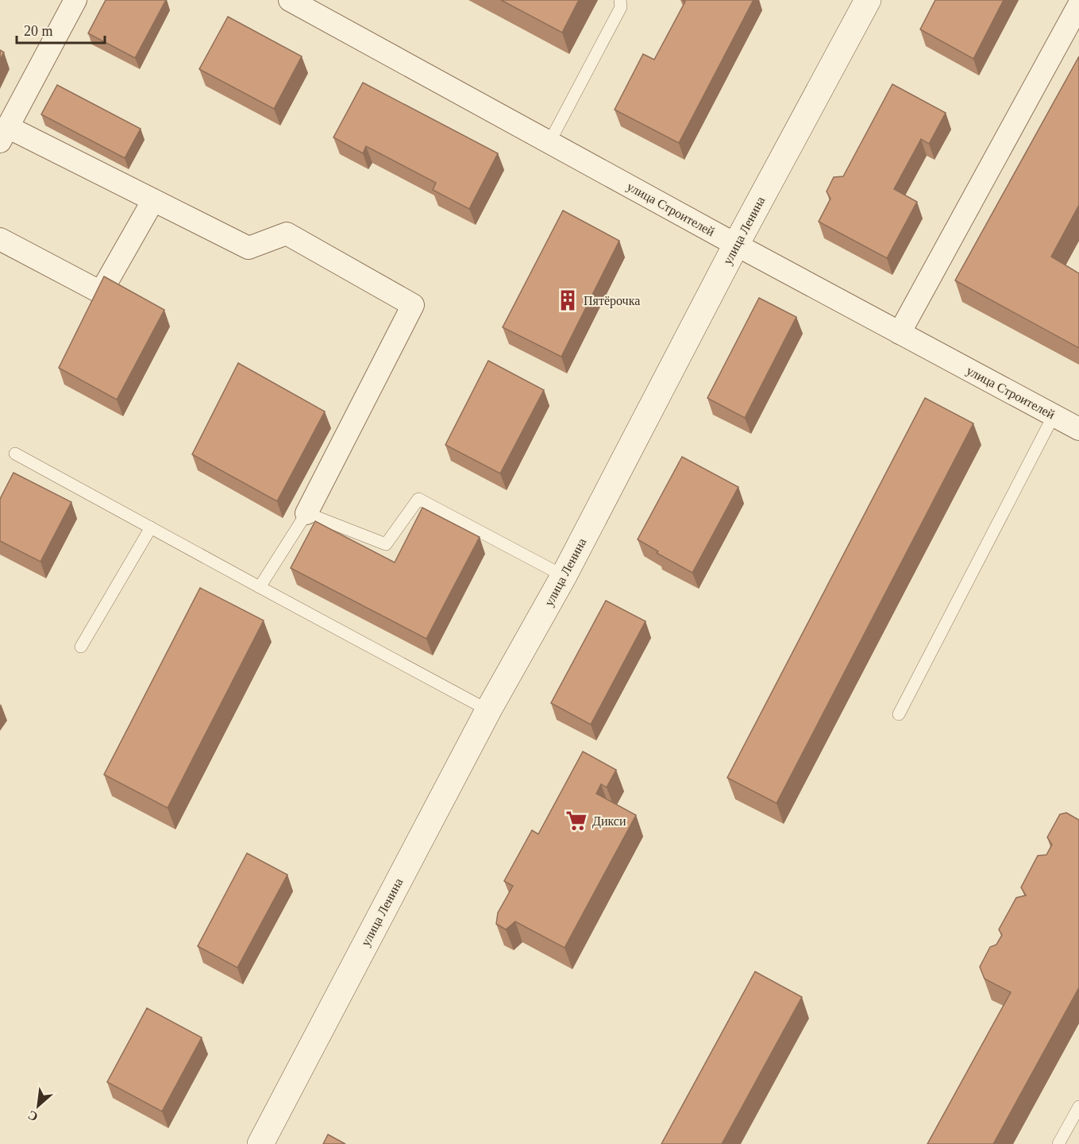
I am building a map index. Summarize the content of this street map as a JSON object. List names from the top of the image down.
{
  "streets": {
    "main road": ["улица Ленина"],
    "street": ["улица Строителей"]
  },
  "crossings": [
    ["улица Строителей", "улица Ленина"]
  ],
  "places": {
    "building": ["Пятёрочка"],
    "supermarket": ["Дикси"]
  },
  "scale_bar": "20 m",
  "north": "bottom left"
}
